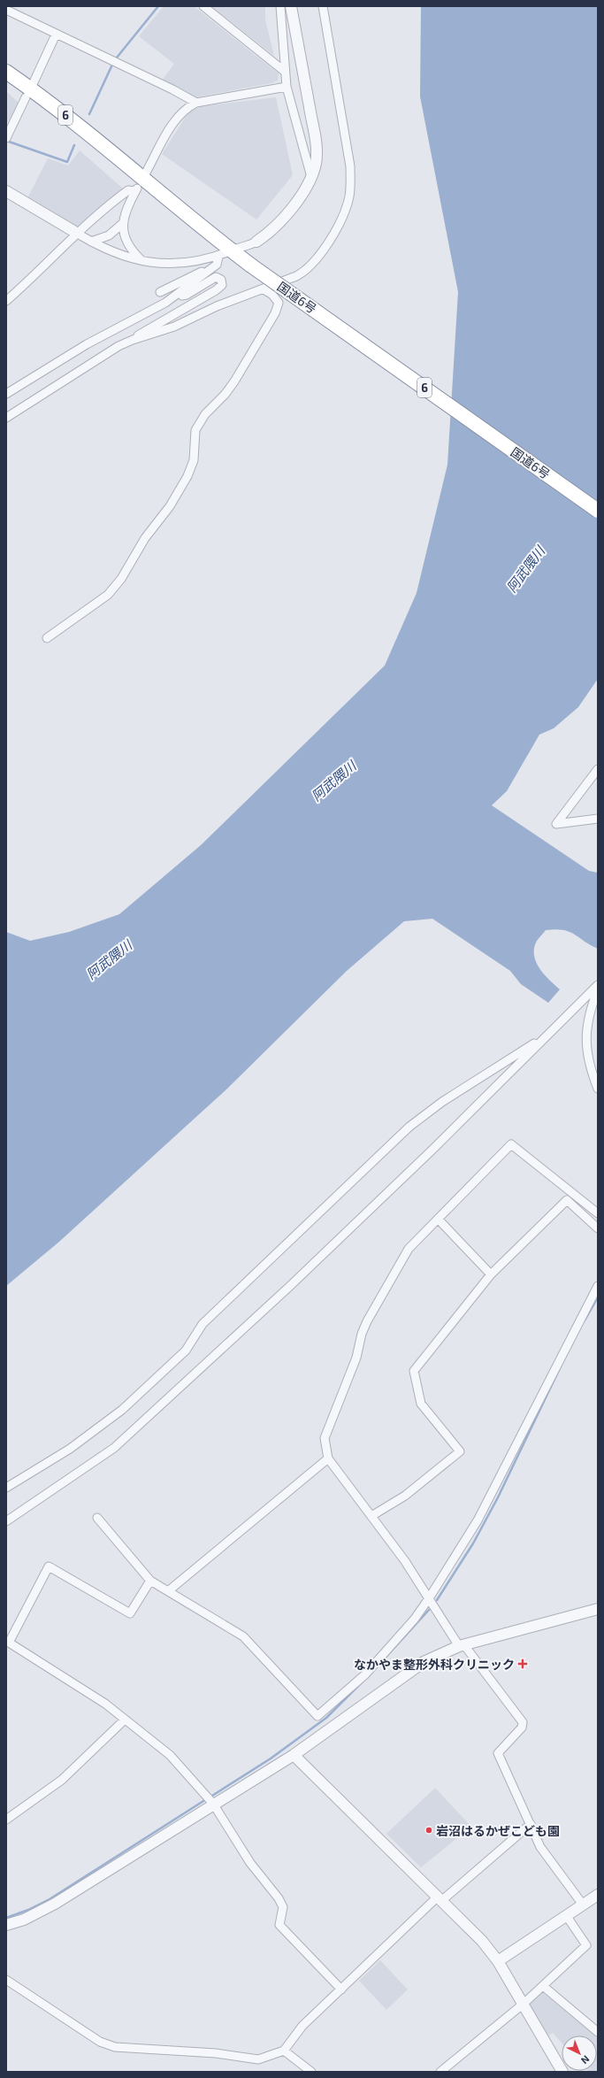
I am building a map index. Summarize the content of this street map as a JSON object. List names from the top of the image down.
{
  "streets": {
    "highway": ["6", "国道6号"]
  },
  "water": ["阿武隈川"],
  "places": {
    "health": ["なかやま整形外科クリニック"],
    "other": ["岩沼はるかぜこども園"]
  },
  "north": "bottom right"
}
